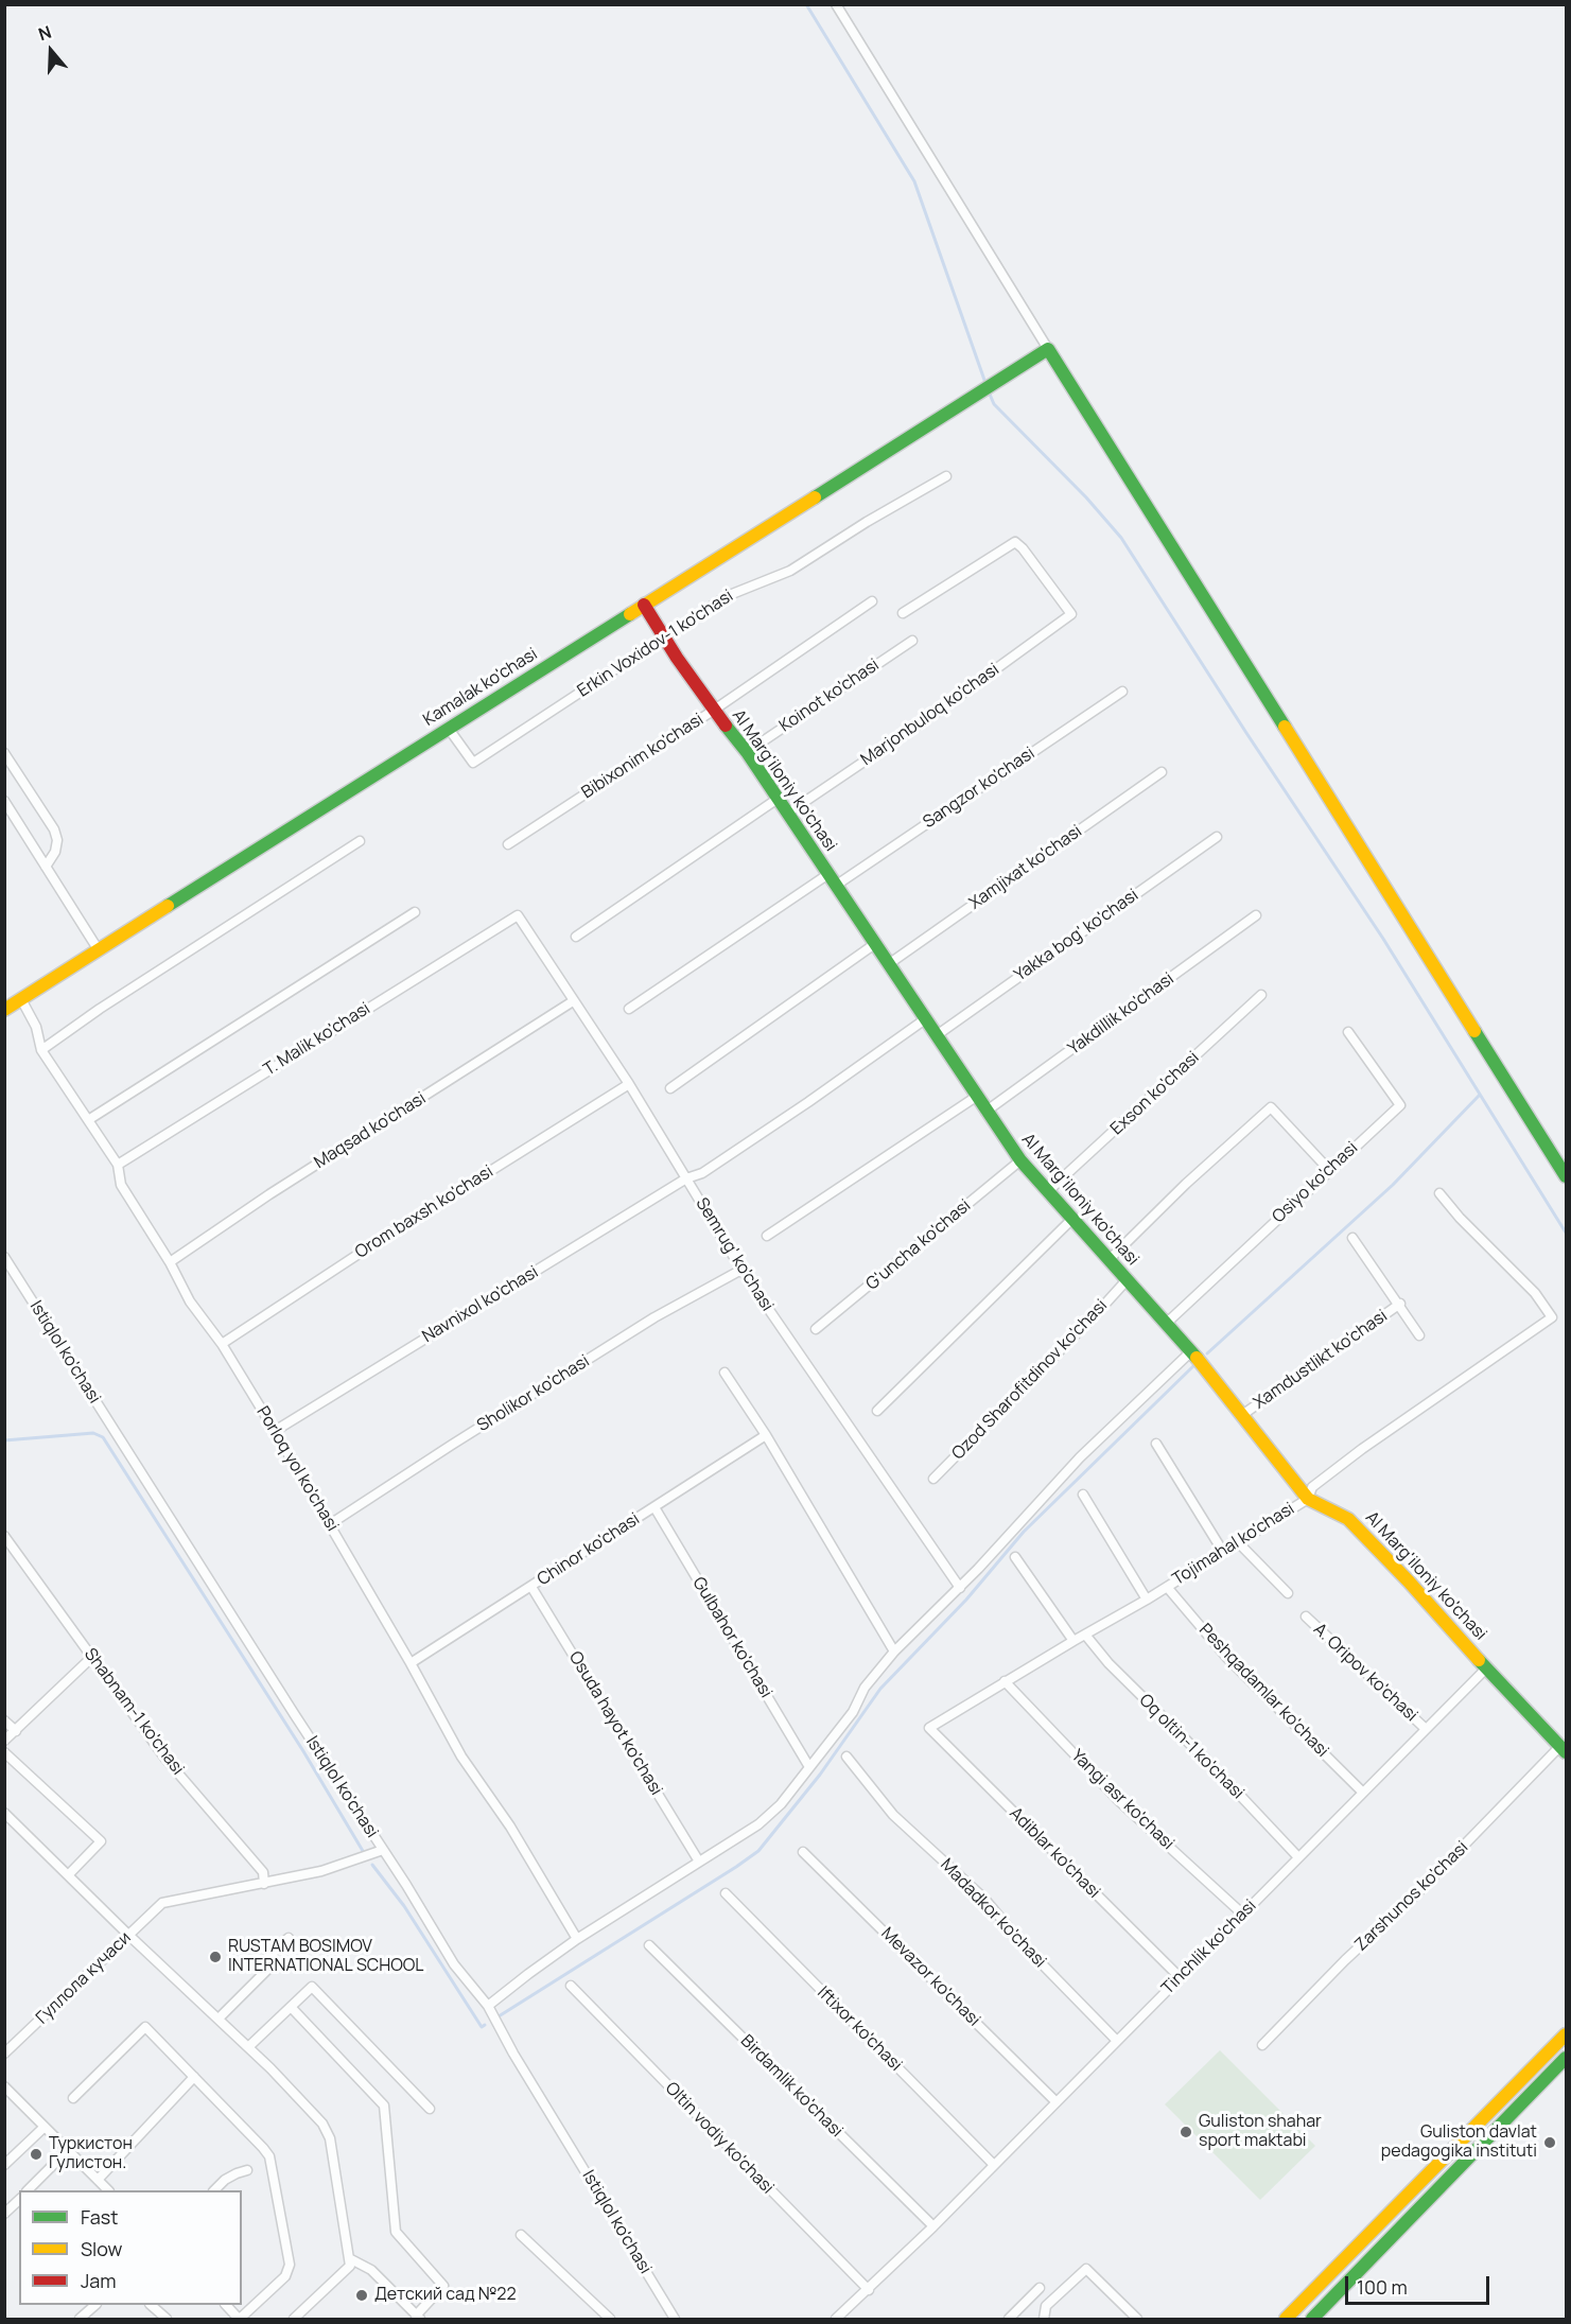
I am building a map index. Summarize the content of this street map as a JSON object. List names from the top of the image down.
{
  "streets": {
    "main road": ["Kamalak ko'chasi", "Al Marg'iloniy ko'chasi"],
    "street": [
      "Erkin Voxidov-1 ko'chasi",
      "Koinot ko'chasi",
      "Marjonbuloq ko'chasi",
      "Bibixonim ko'chasi",
      "Sangzor ko'chasi",
      "Xamjixat ko'chasi",
      "Yakka bog' ko'chasi",
      "Yakdillik ko'chasi",
      "T. Malik ko'chasi",
      "Exson ko'chasi",
      "Maqsad ko'chasi",
      "Osiyo ko'chasi",
      "Orom baxsh ko'chasi",
      "G'uncha ko'chasi",
      "Semrug' ko'chasi",
      "Navnixol ko'chasi",
      "Istiqlol ko'chasi",
      "Xamdustlikt ko'chasi",
      "Ozod Sharofitdinov ko'chasi",
      "Sholikor ko'chasi",
      "Porloq yol ko'chasi",
      "Tojimahal ko'chasi",
      "Chinor ko'chasi",
      "Gulbahor ko'chasi",
      "A. Oripov ko'chasi",
      "Peshqadamlar ko'chasi",
      "Shabnam-1 ko'chasi",
      "Osuda hayot ko'chasi",
      "Oq oltin-1 ko'chasi",
      "Yangi asr ko'chasi",
      "Adiblar ko'chasi",
      "Zarshunos ko'chasi",
      "Madadkor ko'chasi",
      "Tinchlik ko'chasi",
      "Mevazor ko'chasi",
      "Гуллола кучаси",
      "Iftixor ko'chasi",
      "Birdamlik ko'chasi",
      "Oltin vodiy ko'chasi"
    ]
  },
  "crossings": [
    ["Erkin Voxidov-1 ko'chasi", "Kamalak ko'chasi"],
    ["Erkin Voxidov-1 ko'chasi", "Al Marg'iloniy ko'chasi"],
    ["Kamalak ko'chasi", "Al Marg'iloniy ko'chasi"],
    ["Kamalak ko'chasi", "Porloq yol ko'chasi"],
    ["Koinot ko'chasi", "Al Marg'iloniy ko'chasi"],
    ["Marjonbuloq ko'chasi", "Al Marg'iloniy ko'chasi"],
    ["Bibixonim ko'chasi", "Al Marg'iloniy ko'chasi"],
    ["Al Marg'iloniy ko'chasi", "Sangzor ko'chasi"],
    ["Al Marg'iloniy ko'chasi", "Xamjixat ko'chasi"],
    ["Al Marg'iloniy ko'chasi", "Yakka bog' ko'chasi"],
    ["Al Marg'iloniy ko'chasi", "Yakdillik ko'chasi"],
    ["Al Marg'iloniy ko'chasi", "Exson ko'chasi"],
    ["Al Marg'iloniy ko'chasi", "Osiyo ko'chasi"],
    ["Al Marg'iloniy ko'chasi", "G'uncha ko'chasi"],
    ["Al Marg'iloniy ko'chasi", "Xamdustlikt ko'chasi"],
    ["Al Marg'iloniy ko'chasi", "Ozod Sharofitdinov ko'chasi"],
    ["Al Marg'iloniy ko'chasi", "Tojimahal ko'chasi"],
    ["Al Marg'iloniy ko'chasi", "Zarshunos ko'chasi"],
    ["Al Marg'iloniy ko'chasi", "Tinchlik ko'chasi"],
    ["T. Malik ko'chasi", "Semrug' ko'chasi"],
    ["T. Malik ko'chasi", "Porloq yol ko'chasi"],
    ["Maqsad ko'chasi", "Semrug' ko'chasi"],
    ["Maqsad ko'chasi", "Porloq yol ko'chasi"],
    ["Orom baxsh ko'chasi", "Semrug' ko'chasi"],
    ["Orom baxsh ko'chasi", "Porloq yol ko'chasi"],
    ["Semrug' ko'chasi", "Navnixol ko'chasi"],
    ["Semrug' ko'chasi", "Sholikor ko'chasi"],
    ["Navnixol ko'chasi", "Porloq yol ko'chasi"],
    ["Sholikor ko'chasi", "Porloq yol ko'chasi"],
    ["Porloq yol ko'chasi", "Chinor ko'chasi"],
    ["Tojimahal ko'chasi", "Peshqadamlar ko'chasi"],
    ["Tojimahal ko'chasi", "Oq oltin-1 ko'chasi"],
    ["Tojimahal ko'chasi", "Yangi asr ko'chasi"],
    ["Tojimahal ko'chasi", "Adiblar ko'chasi"],
    ["Chinor ko'chasi", "Gulbahor ko'chasi"],
    ["Chinor ko'chasi", "Osuda hayot ko'chasi"],
    ["A. Oripov ko'chasi", "Tinchlik ko'chasi"],
    ["Peshqadamlar ko'chasi", "Tinchlik ko'chasi"],
    ["Shabnam-1 ko'chasi", "Гуллола кучаси"],
    ["Oq oltin-1 ko'chasi", "Tinchlik ko'chasi"],
    ["Yangi asr ko'chasi", "Tinchlik ko'chasi"],
    ["Adiblar ko'chasi", "Tinchlik ko'chasi"],
    ["Madadkor ko'chasi", "Tinchlik ko'chasi"],
    ["Tinchlik ko'chasi", "Mevazor ko'chasi"],
    ["Tinchlik ko'chasi", "Iftixor ko'chasi"],
    ["Tinchlik ko'chasi", "Birdamlik ko'chasi"],
    ["Tinchlik ko'chasi", "Oltin vodiy ko'chasi"]
  ],
  "places": [
    "RUSTAM BOSIMOV INTERNATIONAL SCHOOL",
    "Guliston shahar sport maktabi",
    "Guliston davlat pedagogika instituti",
    "Туркистон Гулистон.",
    "Детский сад №22"
  ],
  "legend": ["Fast", "Slow", "Jam"],
  "scale_bar": "100 m",
  "north": "top"
}
